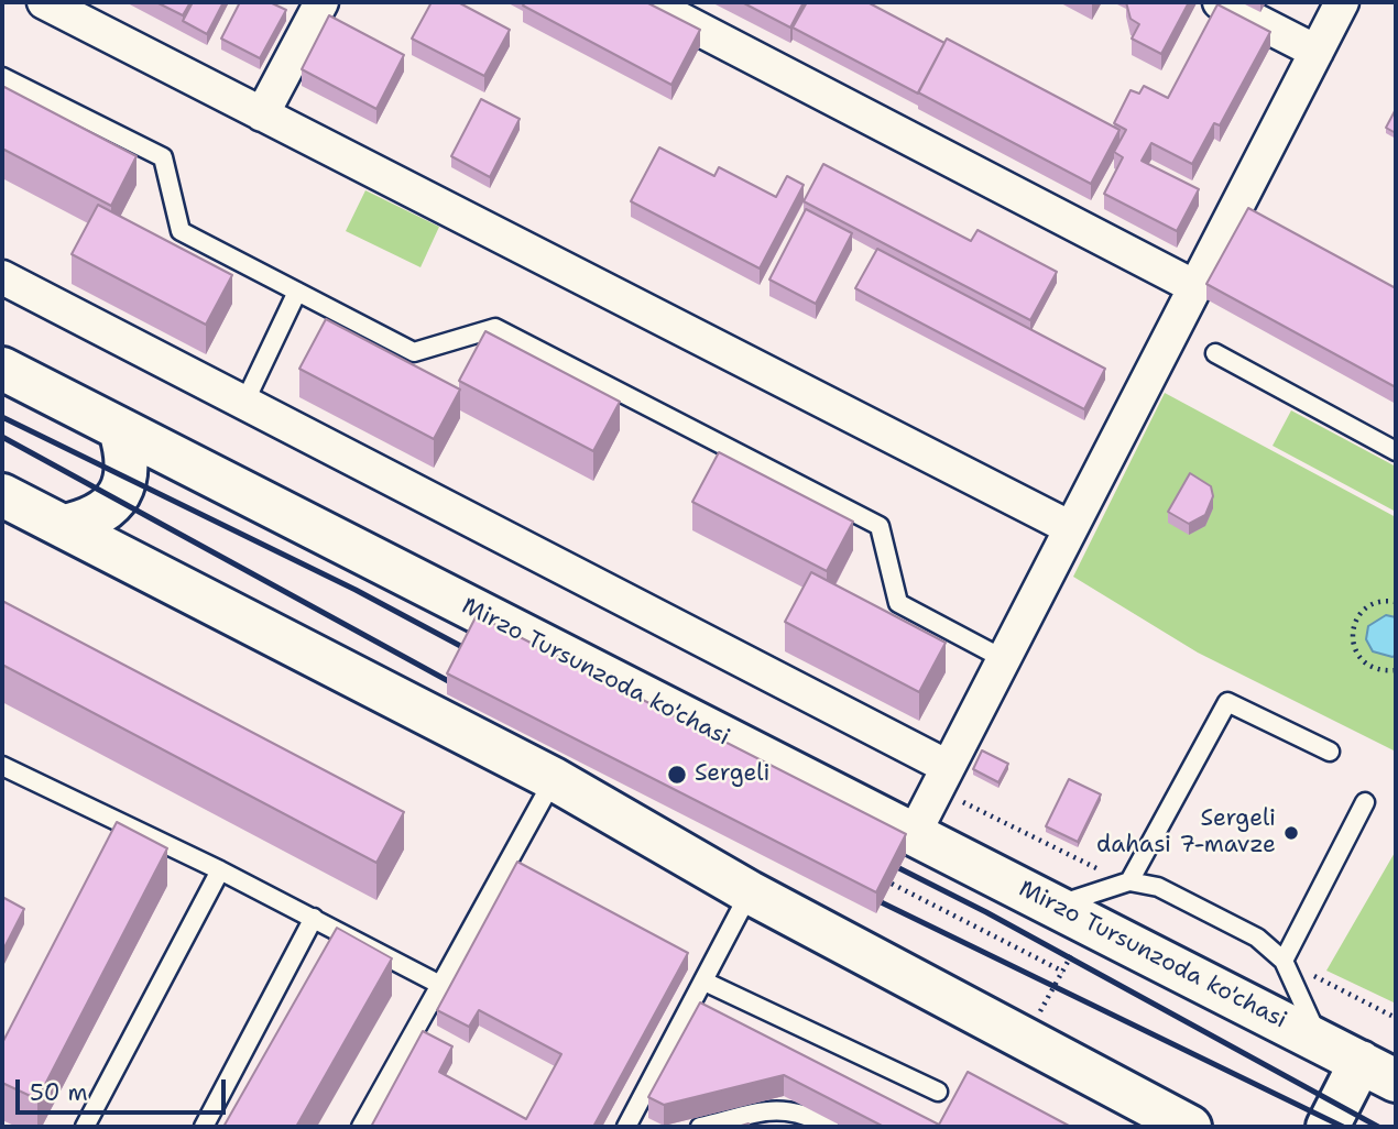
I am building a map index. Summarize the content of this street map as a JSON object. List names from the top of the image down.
{
  "streets": {
    "main road": ["Mirzo Tursunzoda ko'chasi"]
  },
  "places": ["Sergeli", "Sergeli dahasi 7-mavze"],
  "scale_bar": "50 m"
}
